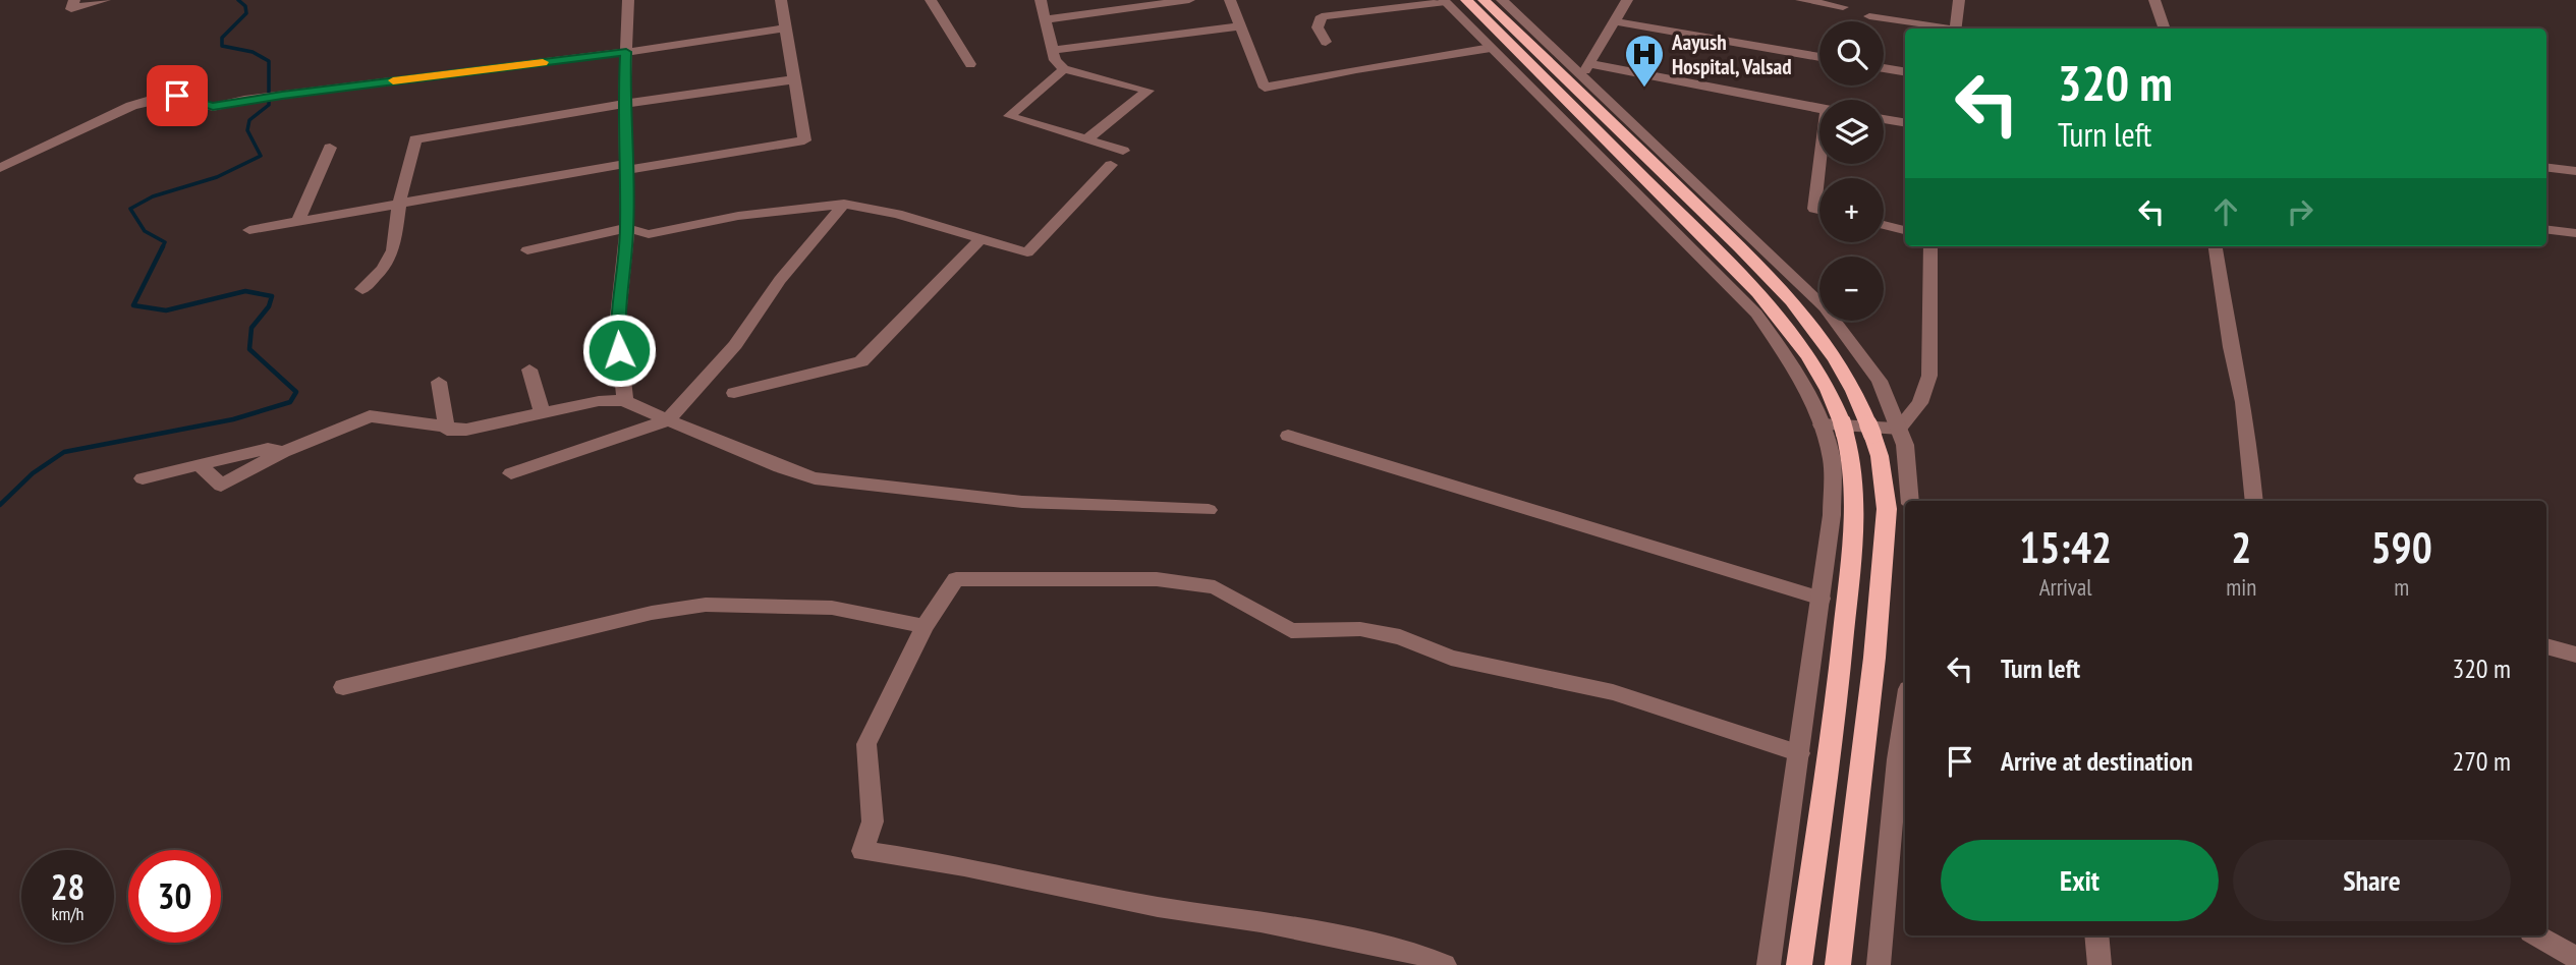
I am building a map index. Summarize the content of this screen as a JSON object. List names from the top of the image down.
{
  "places": {
    "hospital": ["Aayush Hospital, Valsad"]
  },
  "page": {
    "map_buttons": ["+", "−"],
    "turn": ["320 m", "Turn left"],
    "eta": [
      "15:42",
      "Arrival",
      "2",
      "min",
      "590",
      "m"
    ],
    "list": [
      {
        "name": "Turn left",
        "value": "320 m"
      },
      {
        "name": "Arrive at destination",
        "value": "270 m"
      }
    ],
    "buttons": ["Exit", "Share"],
    "speed": "28 km/h",
    "limit": "30"
  }
}
